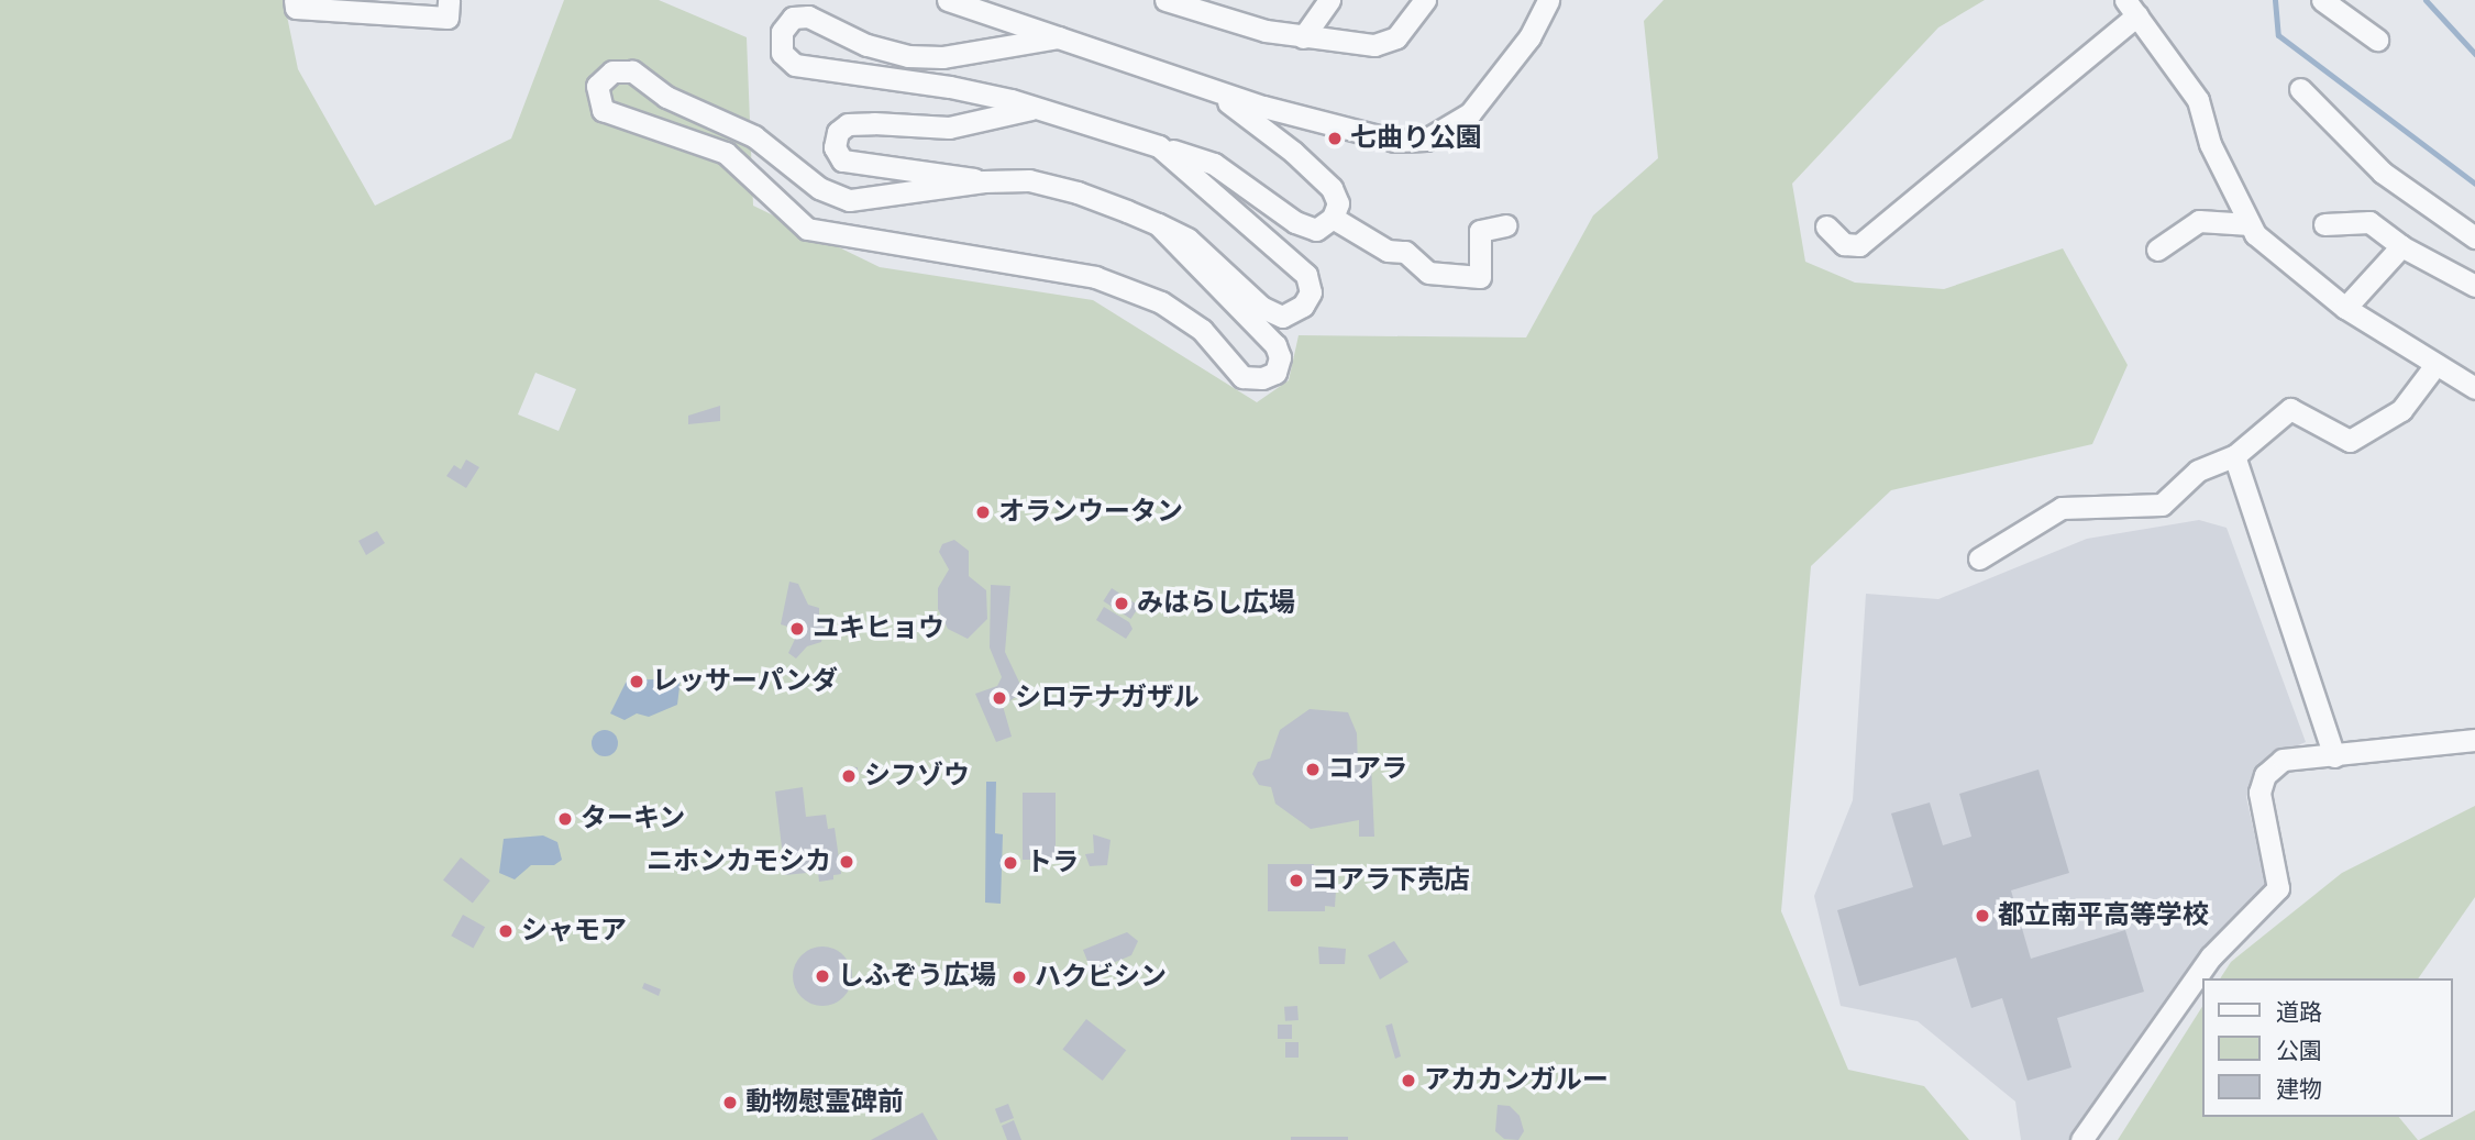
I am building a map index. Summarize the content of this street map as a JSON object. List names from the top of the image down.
{
  "places": [
    "七曲り公園",
    "オランウータン",
    "みはらし広場",
    "ユキヒョウ",
    "レッサーパンダ",
    "シロテナガザル",
    "コアラ",
    "シフゾウ",
    "ターキン",
    "ニホンカモシカ",
    "トラ",
    "コアラ下売店",
    "都立南平高等学校",
    "シャモア",
    "しふぞう広場",
    "ハクビシン",
    "アカカンガルー",
    "動物慰霊碑前"
  ],
  "legend": ["道路", "公園", "建物"]
}
